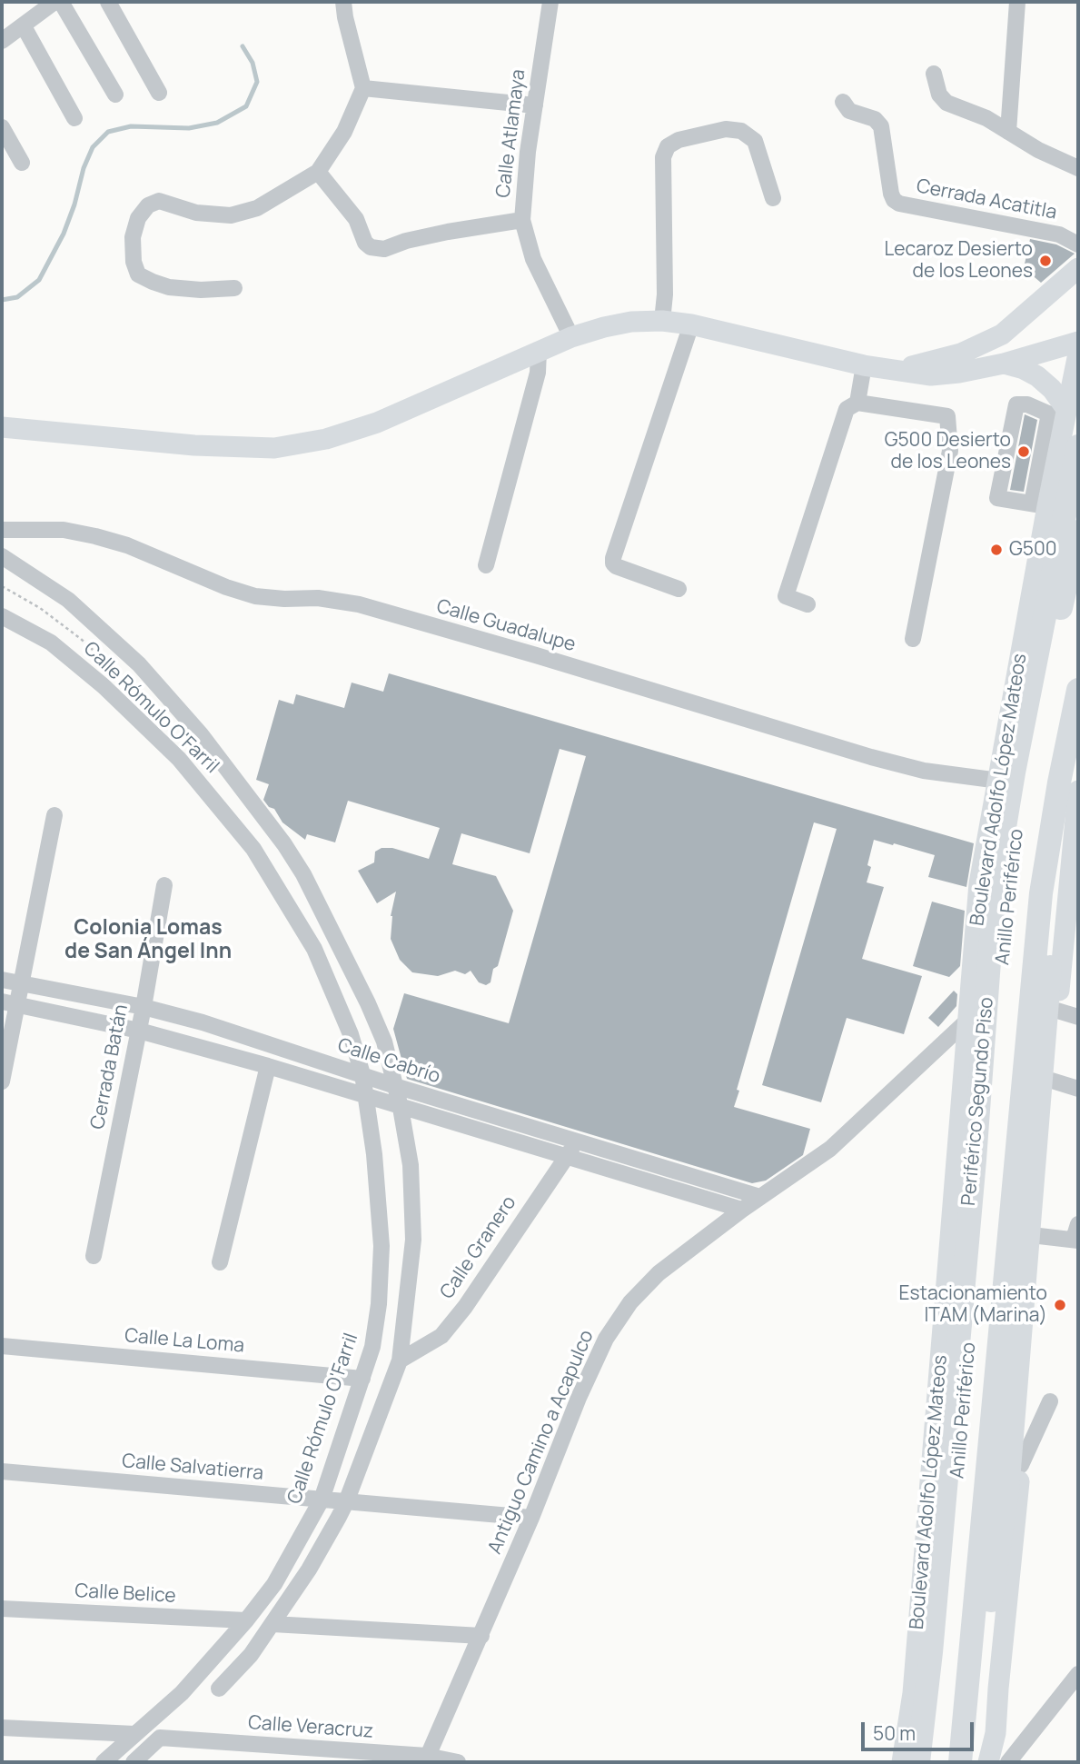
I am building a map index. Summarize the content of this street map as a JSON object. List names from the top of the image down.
{
  "streets": {
    "highway": ["Anillo Periférico", "Periférico Segundo Piso"],
    "main road": ["Boulevard Adolfo López Mateos"],
    "street": [
      "Calle Atlamaya",
      "Cerrada Acatitla",
      "Calle Guadalupe",
      "Calle Rómulo O'Farril",
      "Calle Cabrío",
      "Cerrada Batán",
      "Calle Granero",
      "Calle La Loma",
      "Antiguo Camino a Acapulco",
      "Calle Salvatierra",
      "Calle Belice",
      "Calle Veracruz"
    ]
  },
  "crossings": [
    ["Calle Guadalupe", "Boulevard Adolfo López Mateos"],
    ["Calle Rómulo O'Farril", "Calle Cabrío"],
    ["Calle Rómulo O'Farril", "Calle La Loma"],
    ["Calle Rómulo O'Farril", "Calle Salvatierra"],
    ["Calle Rómulo O'Farril", "Calle Belice"],
    ["Boulevard Adolfo López Mateos", "Antiguo Camino a Acapulco"],
    ["Calle Cabrío", "Cerrada Batán"],
    ["Calle Cabrío", "Calle Granero"],
    ["Calle Cabrío", "Antiguo Camino a Acapulco"],
    ["Antiguo Camino a Acapulco", "Calle Salvatierra"],
    ["Antiguo Camino a Acapulco", "Calle Veracruz"]
  ],
  "districts": ["Colonia Lomas de San Ángel Inn"],
  "places": [
    "Lecaroz Desierto de los Leones",
    "G500 Desierto de los Leones",
    "G500",
    "Estacionamiento ITAM (Marina)"
  ],
  "scale_bar": "50 m"
}
